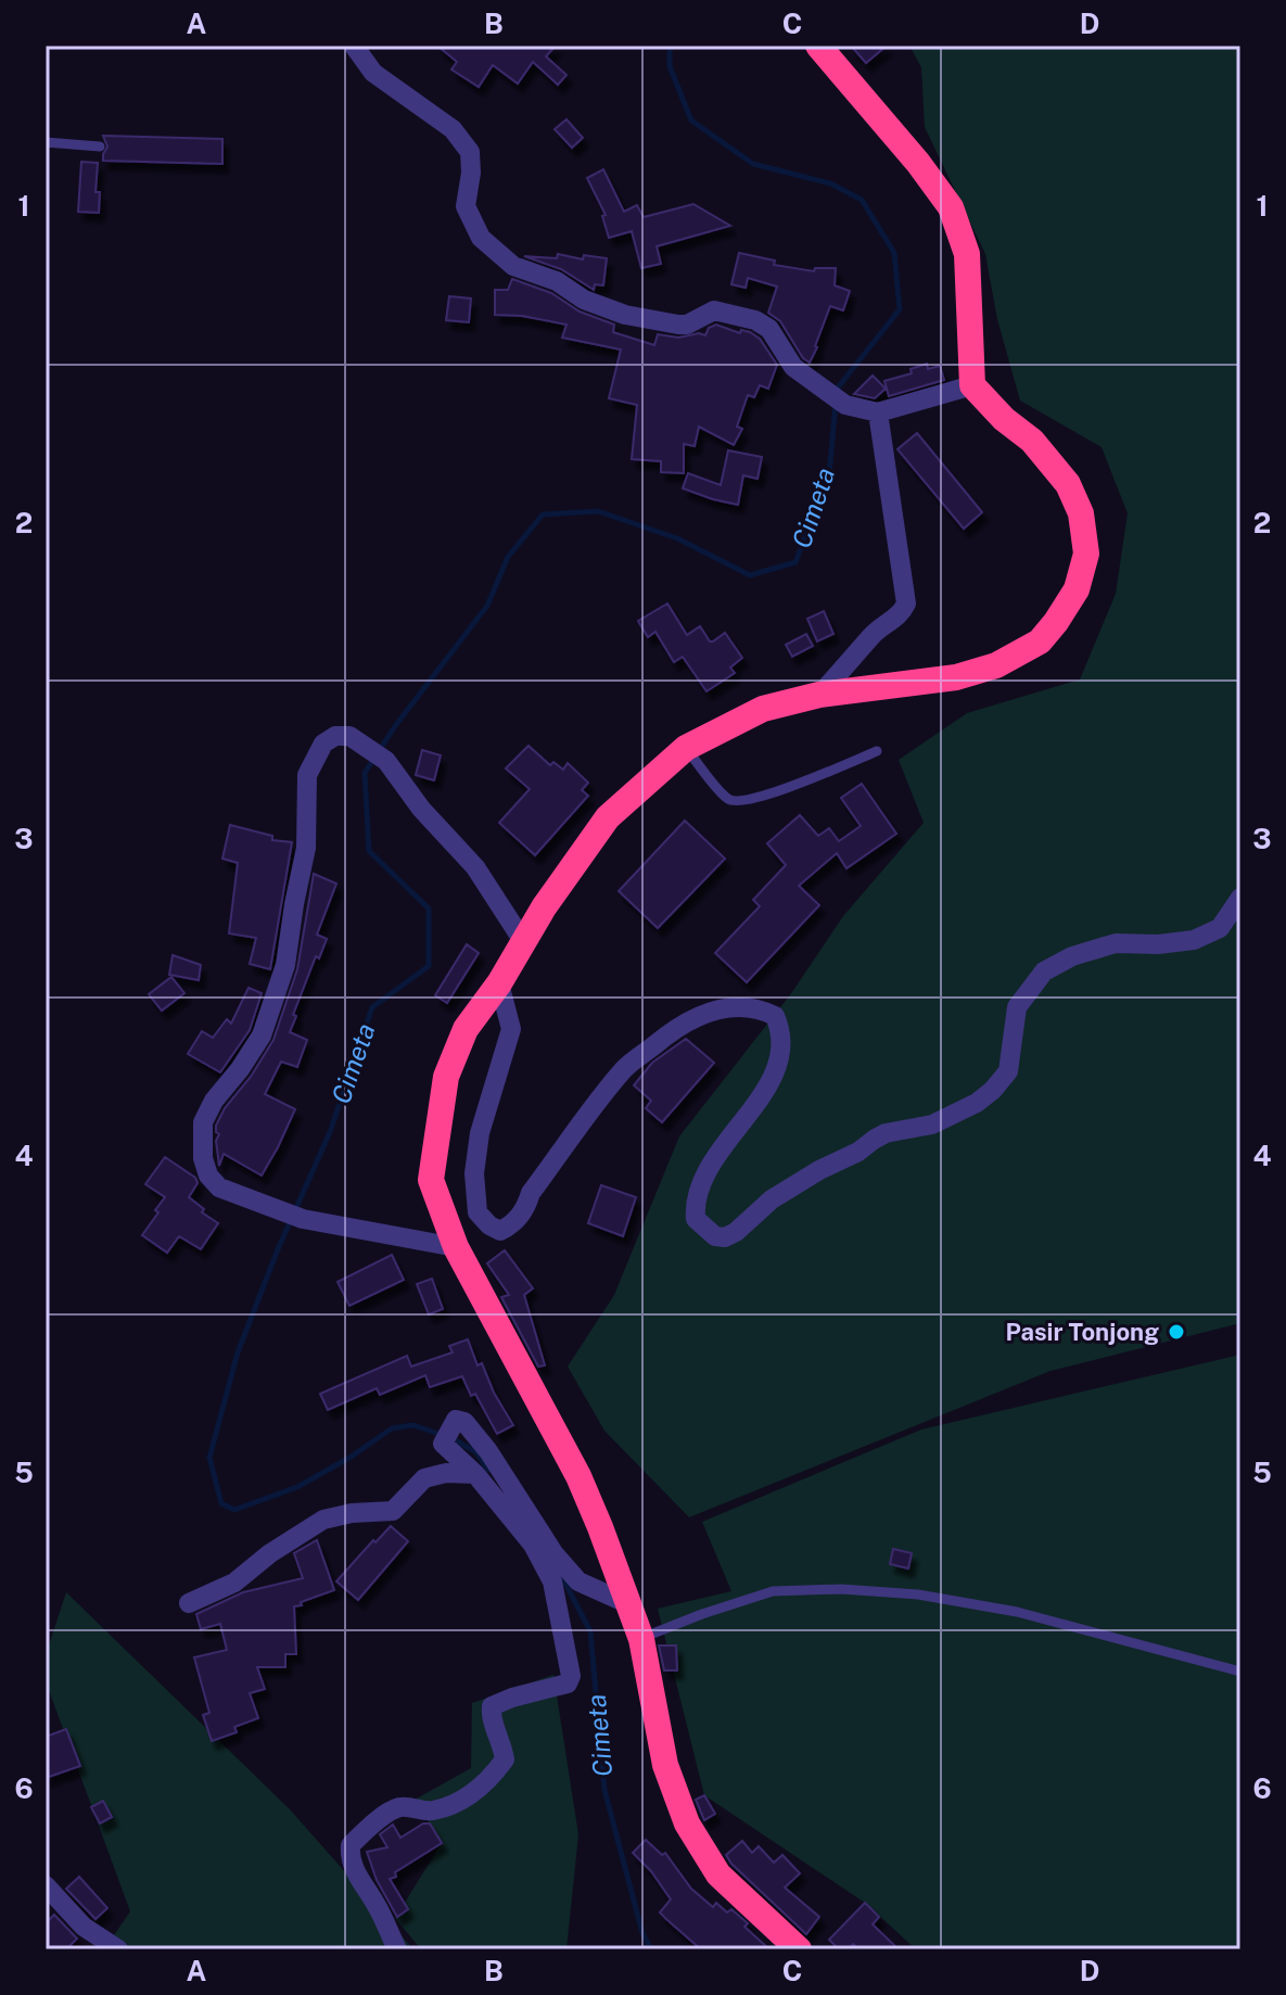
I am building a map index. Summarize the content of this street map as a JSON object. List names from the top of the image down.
{
  "water": ["Cimeta"],
  "places": ["Pasir Tonjong"],
  "grid": {
    "columns": [
      "A",
      "B",
      "C",
      "D"
    ],
    "rows": [
      "1",
      "2",
      "3",
      "4",
      "5",
      "6"
    ]
  }
}
